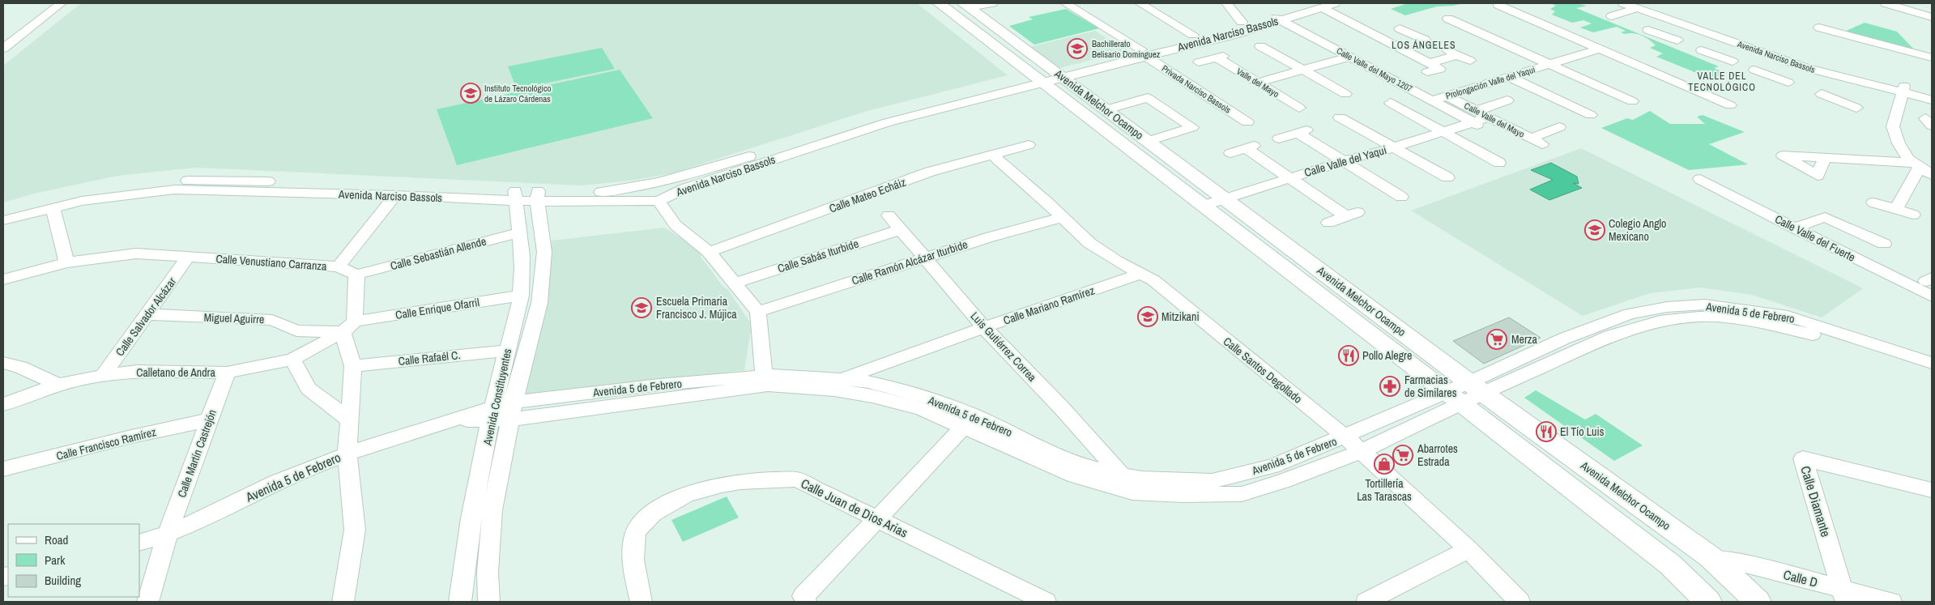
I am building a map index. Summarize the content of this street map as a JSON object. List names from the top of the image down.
{
  "streets": {
    "main road": ["Avenida Melchor Ocampo"],
    "street": [
      "Avenida Narciso Bassols",
      "Calle Valle del Mayo 1207",
      "Valle del Mayo",
      "Prolongación Valle del Yaqui",
      "Privada Narciso Bassols",
      "Calle Valle del Mayo",
      "Calle Valle del Yaqui",
      "Calle Mateo Echáiz",
      "Calle Valle del Fuerte",
      "Calle Sebastián Allende",
      "Calle Sabás Iturbide",
      "Calle Venustiano Carranza",
      "Calle Ramón Alcázar Iturbide",
      "Calle Mariano Ramírez",
      "Calle Enrique Ofarril",
      "Avenida 5 de Febrero",
      "Calle Salvador Alcázar",
      "Miguel Aguirre",
      "Luis Gutiérrez Correa",
      "Calle Rafaél C.",
      "Calle Santos Degollado",
      "Calletano de Andra",
      "Avenida Constituyentes",
      "Calle Francisco Ramírez",
      "Calle Martín Castrejón",
      "Calle Diamante",
      "Calle Juan de Dios Arias",
      "Calle D"
    ]
  },
  "crossings": [
    ["Avenida Narciso Bassols", "Calle Valle del Mayo 1207"],
    ["Avenida Narciso Bassols", "Privada Narciso Bassols"],
    ["Avenida Narciso Bassols", "Avenida Melchor Ocampo"],
    ["Avenida Narciso Bassols", "Avenida Constituyentes"],
    ["Calle Valle del Mayo 1207", "Prolongación Valle del Yaqui"],
    ["Calle Valle del Mayo 1207", "Calle Valle del Mayo"],
    ["Calle Valle del Mayo 1207", "Calle Valle del Yaqui"],
    ["Prolongación Valle del Yaqui", "Calle Valle del Mayo"],
    ["Avenida Melchor Ocampo", "Calle Valle del Yaqui"],
    ["Avenida Melchor Ocampo", "Avenida 5 de Febrero"],
    ["Avenida Melchor Ocampo", "Calle D"],
    ["Calle Valle del Mayo", "Calle Valle del Yaqui"],
    ["Calle Mateo Echáiz", "Calle Santos Degollado"],
    ["Calle Sebastián Allende", "Calle Venustiano Carranza"],
    ["Calle Sebastián Allende", "Avenida Constituyentes"],
    ["Calle Sabás Iturbide", "Luis Gutiérrez Correa"],
    ["Calle Venustiano Carranza", "Calle Salvador Alcázar"],
    ["Calle Ramón Alcázar Iturbide", "Luis Gutiérrez Correa"],
    ["Calle Ramón Alcázar Iturbide", "Calle Santos Degollado"],
    ["Calle Mariano Ramírez", "Avenida 5 de Febrero"],
    ["Calle Mariano Ramírez", "Luis Gutiérrez Correa"],
    ["Calle Mariano Ramírez", "Calle Santos Degollado"],
    ["Calle Enrique Ofarril", "Miguel Aguirre"],
    ["Calle Enrique Ofarril", "Calletano de Andra"],
    ["Calle Enrique Ofarril", "Avenida Constituyentes"],
    ["Avenida 5 de Febrero", "Luis Gutiérrez Correa"],
    ["Avenida 5 de Febrero", "Calle Santos Degollado"],
    ["Avenida 5 de Febrero", "Avenida Constituyentes"],
    ["Avenida 5 de Febrero", "Calle Martín Castrejón"],
    ["Calle Salvador Alcázar", "Miguel Aguirre"],
    ["Calle Salvador Alcázar", "Calletano de Andra"],
    ["Miguel Aguirre", "Calletano de Andra"],
    ["Calle Rafaél C.", "Avenida Constituyentes"],
    ["Calletano de Andra", "Calle Martín Castrejón"],
    ["Calle Francisco Ramírez", "Calle Martín Castrejón"],
    ["Calle Diamante", "Calle D"]
  ],
  "districts": ["LOS ÁNGELES", "VALLE DEL TECNOLÓGICO"],
  "places": {
    "school or university": [
      "Bachillerato Belisario Dominguez",
      "Instituto Tecnológico de Lázaro Cárdenas",
      "Colegio Anglo Mexicano",
      "Escuela Primaria Francisco J. Mújica",
      "Mitzikani"
    ],
    "supermarket": ["Merza", "Abarrotes Estrada"],
    "restaurant": ["Pollo Alegre", "El Tío Luis"],
    "pharmacy": ["Farmacias de Similares"],
    "shop": ["Tortillería Las Tarascas"]
  },
  "legend": ["Road", "Park", "Building"]
}
